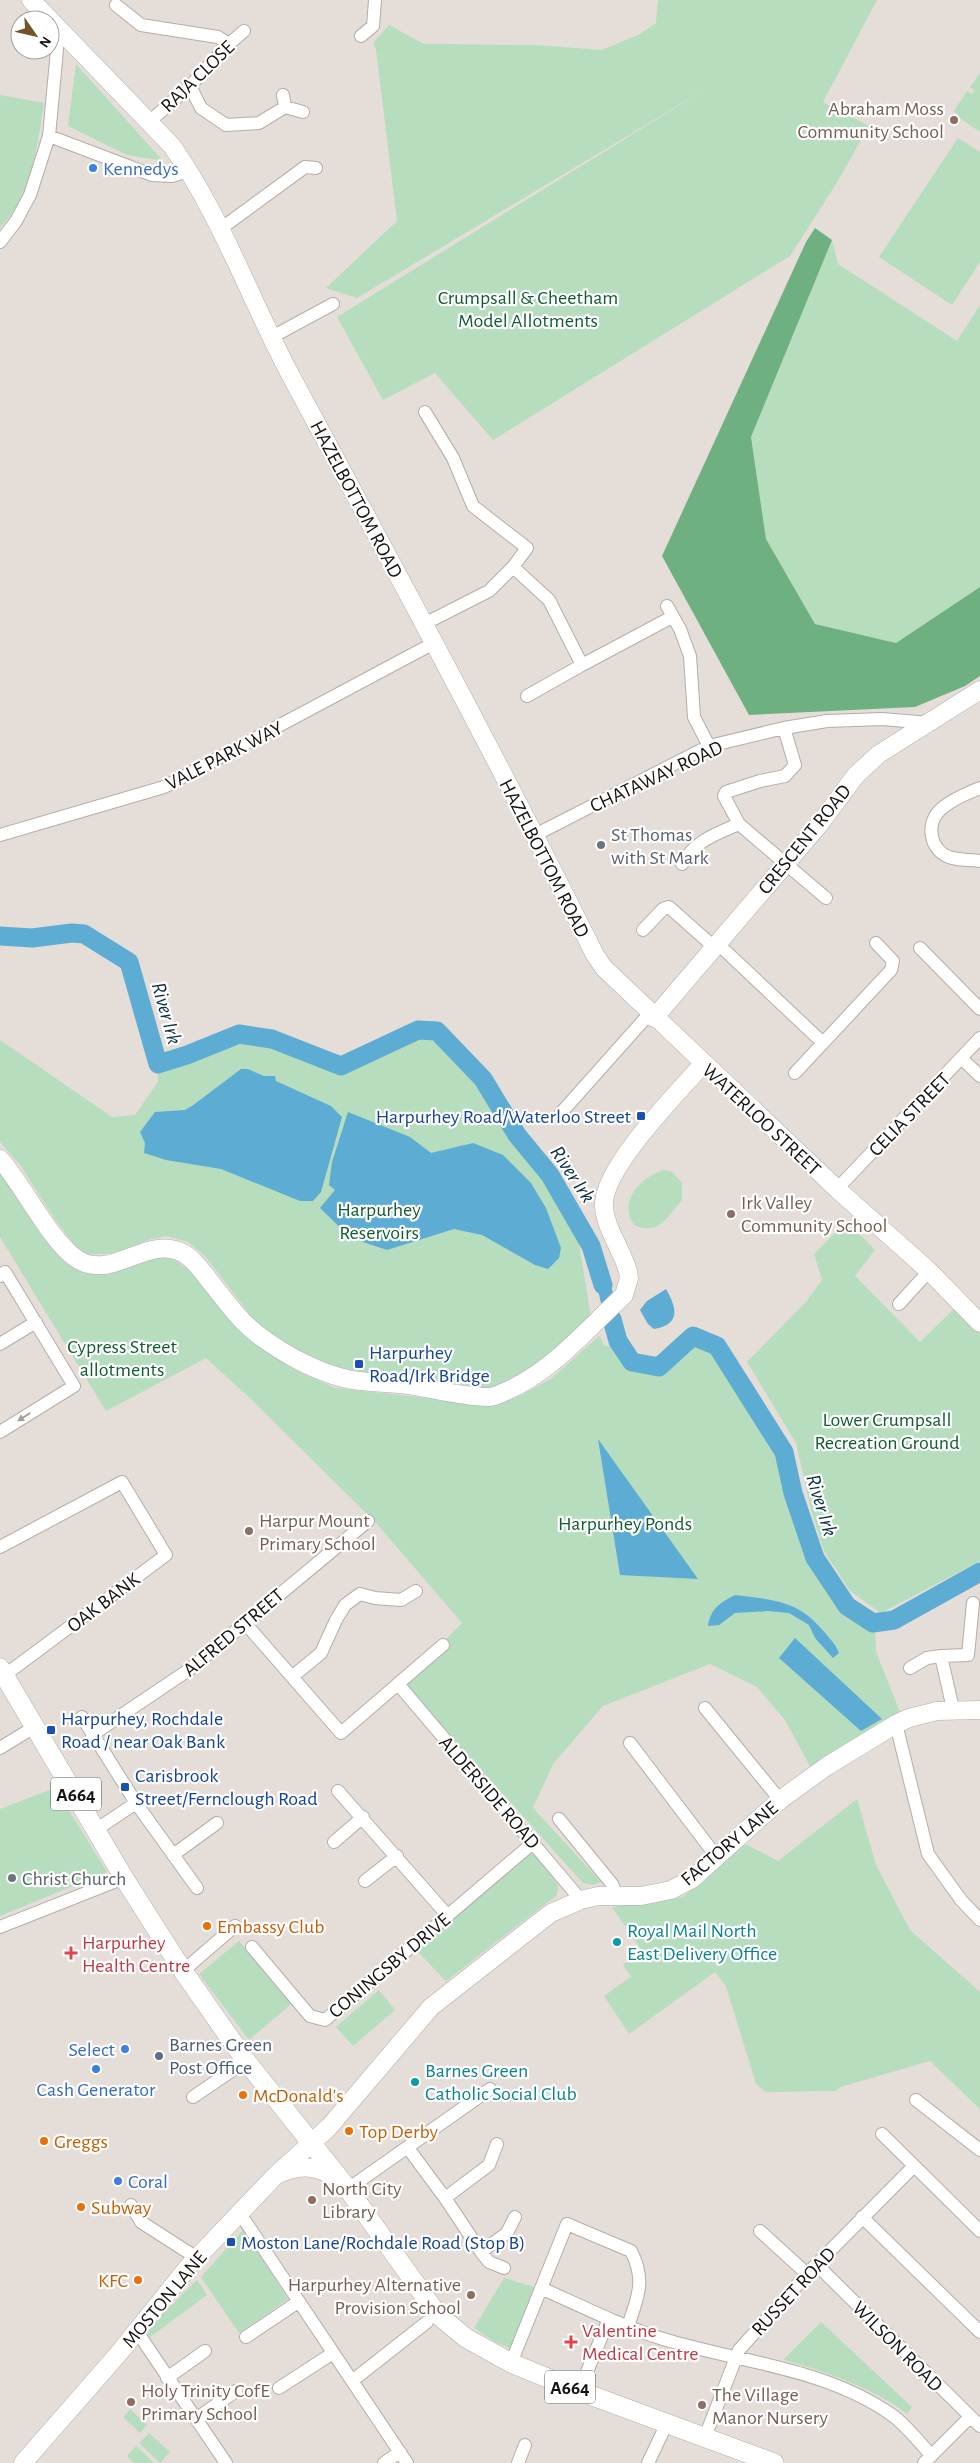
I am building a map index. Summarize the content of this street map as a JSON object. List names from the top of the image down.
{
  "streets": {
    "main road": ["A664"],
    "street": [
      "RAJA CLOSE",
      "HAZELBOTTOM ROAD",
      "VALE PARK WAY",
      "CHATAWAY ROAD",
      "CRESCENT ROAD",
      "CELIA STREET",
      "WATERLOO STREET",
      "OAK BANK",
      "ALFRED STREET",
      "ALDERSIDE ROAD",
      "FACTORY LANE",
      "CONINGSBY DRIVE",
      "RUSSET ROAD",
      "MOSTON LANE",
      "WILSON ROAD"
    ]
  },
  "crossings": [
    ["RAJA CLOSE", "HAZELBOTTOM ROAD"],
    ["HAZELBOTTOM ROAD", "VALE PARK WAY"],
    ["HAZELBOTTOM ROAD", "CHATAWAY ROAD"],
    ["HAZELBOTTOM ROAD", "CRESCENT ROAD"],
    ["HAZELBOTTOM ROAD", "WATERLOO STREET"],
    ["CHATAWAY ROAD", "CRESCENT ROAD"],
    ["CRESCENT ROAD", "WATERLOO STREET"],
    ["CELIA STREET", "WATERLOO STREET"],
    ["OAK BANK", "A664"],
    ["ALDERSIDE ROAD", "FACTORY LANE"],
    ["ALDERSIDE ROAD", "CONINGSBY DRIVE"],
    ["A664", "FACTORY LANE"],
    ["A664", "RUSSET ROAD"],
    ["A664", "MOSTON LANE"],
    ["FACTORY LANE", "MOSTON LANE"],
    ["RUSSET ROAD", "WILSON ROAD"]
  ],
  "water": ["River Irk"],
  "parks": [
    "Crumpsall & Cheetham Model Allotments",
    "Harpurhey Reservoirs",
    "Cypress Street allotments",
    "Lower Crumpsall Recreation Ground",
    "Harpurhey Ponds"
  ],
  "places": {
    "other": [
      "Abraham Moss Community School",
      "Kennedys",
      "St Thomas with St Mark",
      "Irk Valley Community School",
      "Harpur Mount Primary School",
      "Christ Church",
      "Embassy Club",
      "Royal Mail North East Delivery Office",
      "Select",
      "Barnes Green Post Office",
      "Cash Generator",
      "Barnes Green Catholic Social Club",
      "McDonald's",
      "Top Derby",
      "Greggs",
      "Coral",
      "North City Library",
      "Subway",
      "KFC",
      "Harpurhey Alternative Provision School",
      "Holy Trinity CofE Primary School",
      "The Village Manor Nursery"
    ],
    "transit": [
      "Harpurhey Road/Waterloo Street",
      "Harpurhey Road/Irk Bridge",
      "Harpurhey, Rochdale Road / near Oak Bank",
      "Carisbrook Street/Fernclough Road",
      "Moston Lane/Rochdale Road (Stop B)"
    ],
    "health": ["Harpurhey Health Centre", "Valentine Medical Centre"]
  },
  "north": "bottom right"
}
